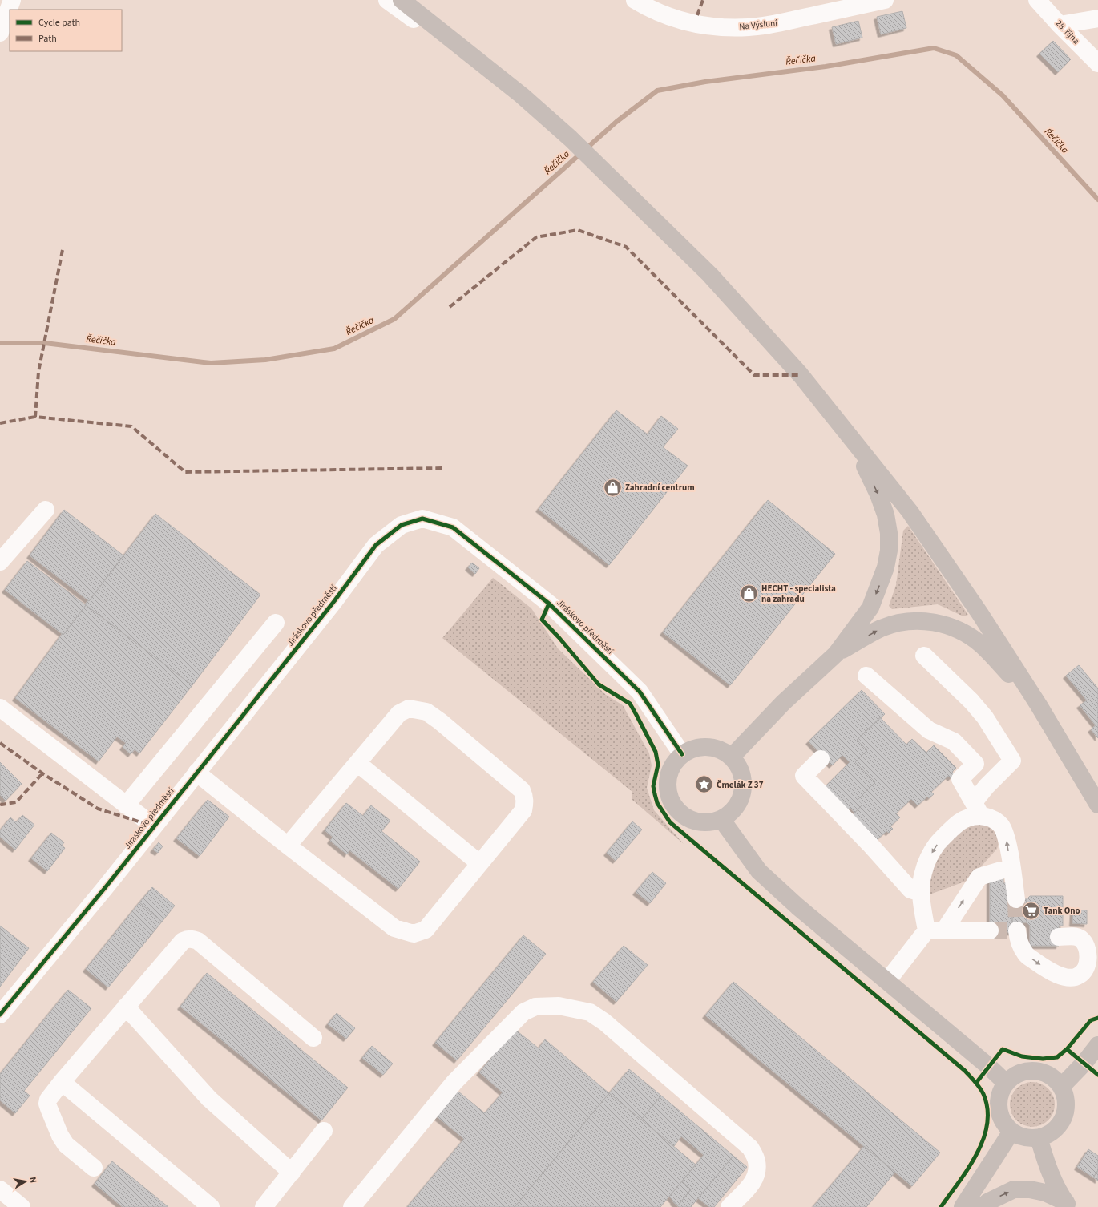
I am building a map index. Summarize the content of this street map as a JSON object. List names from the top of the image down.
{
  "streets": {
    "street": ["Na Výsluní", "28. října", "Jiráskovo předměstí"]
  },
  "water": ["Řečička"],
  "places": {
    "shop": ["Zahradní centrum", "HECHT - specialista na zahradu"],
    "place": ["Čmelák Z 37"],
    "supermarket": ["Tank Ono"]
  },
  "legend": ["Cycle path", "Path"],
  "north": "right"
}
